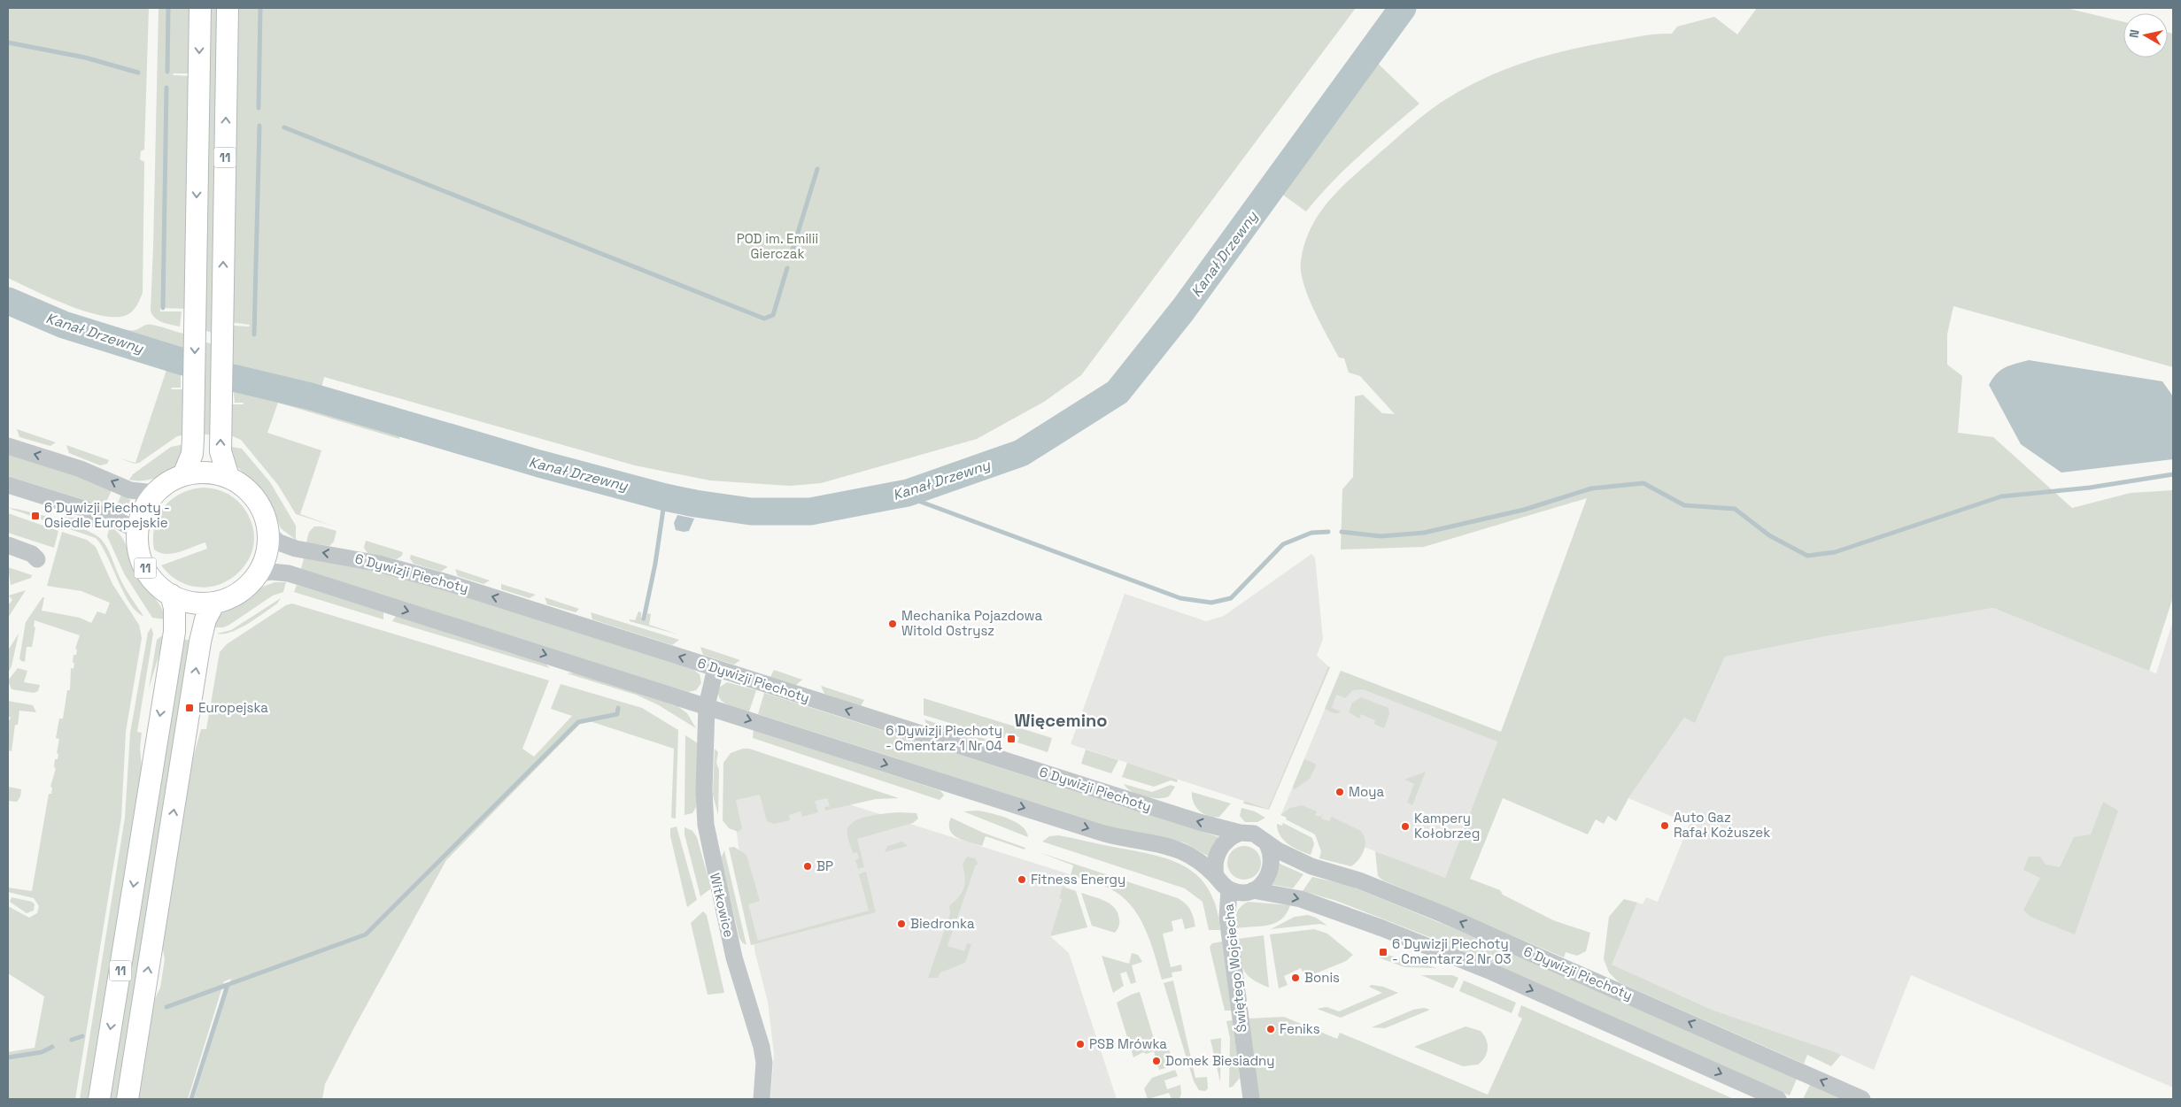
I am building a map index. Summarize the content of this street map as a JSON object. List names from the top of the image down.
{
  "streets": {
    "main road": ["11"],
    "street": ["6 Dywizji Piechoty", "Witkowice", "Świętego Wojciecha"]
  },
  "crossings": [
    ["11", "6 Dywizji Piechoty"],
    ["6 Dywizji Piechoty", "Witkowice"],
    ["6 Dywizji Piechoty", "Świętego Wojciecha"]
  ],
  "districts": ["Więcemino"],
  "water": ["Kanał Drzewny"],
  "parks": ["POD im. Emilii Gierczak"],
  "places": {
    "transit": [
      "6 Dywizji Piechoty - Osiedle Europejskie",
      "Europejska",
      "6 Dywizji Piechoty - Cmentarz 1 Nr 04",
      "6 Dywizji Piechoty - Cmentarz 2 Nr 03"
    ],
    "other": [
      "Mechanika Pojazdowa Witold Ostrysz",
      "Moya",
      "Auto Gaz Rafał Kożuszek",
      "Kampery Kołobrzeg",
      "BP",
      "Fitness Energy",
      "Biedronka",
      "Bonis",
      "Feniks",
      "PSB Mrówka",
      "Domek Biesiadny"
    ]
  },
  "north": "left"
}
